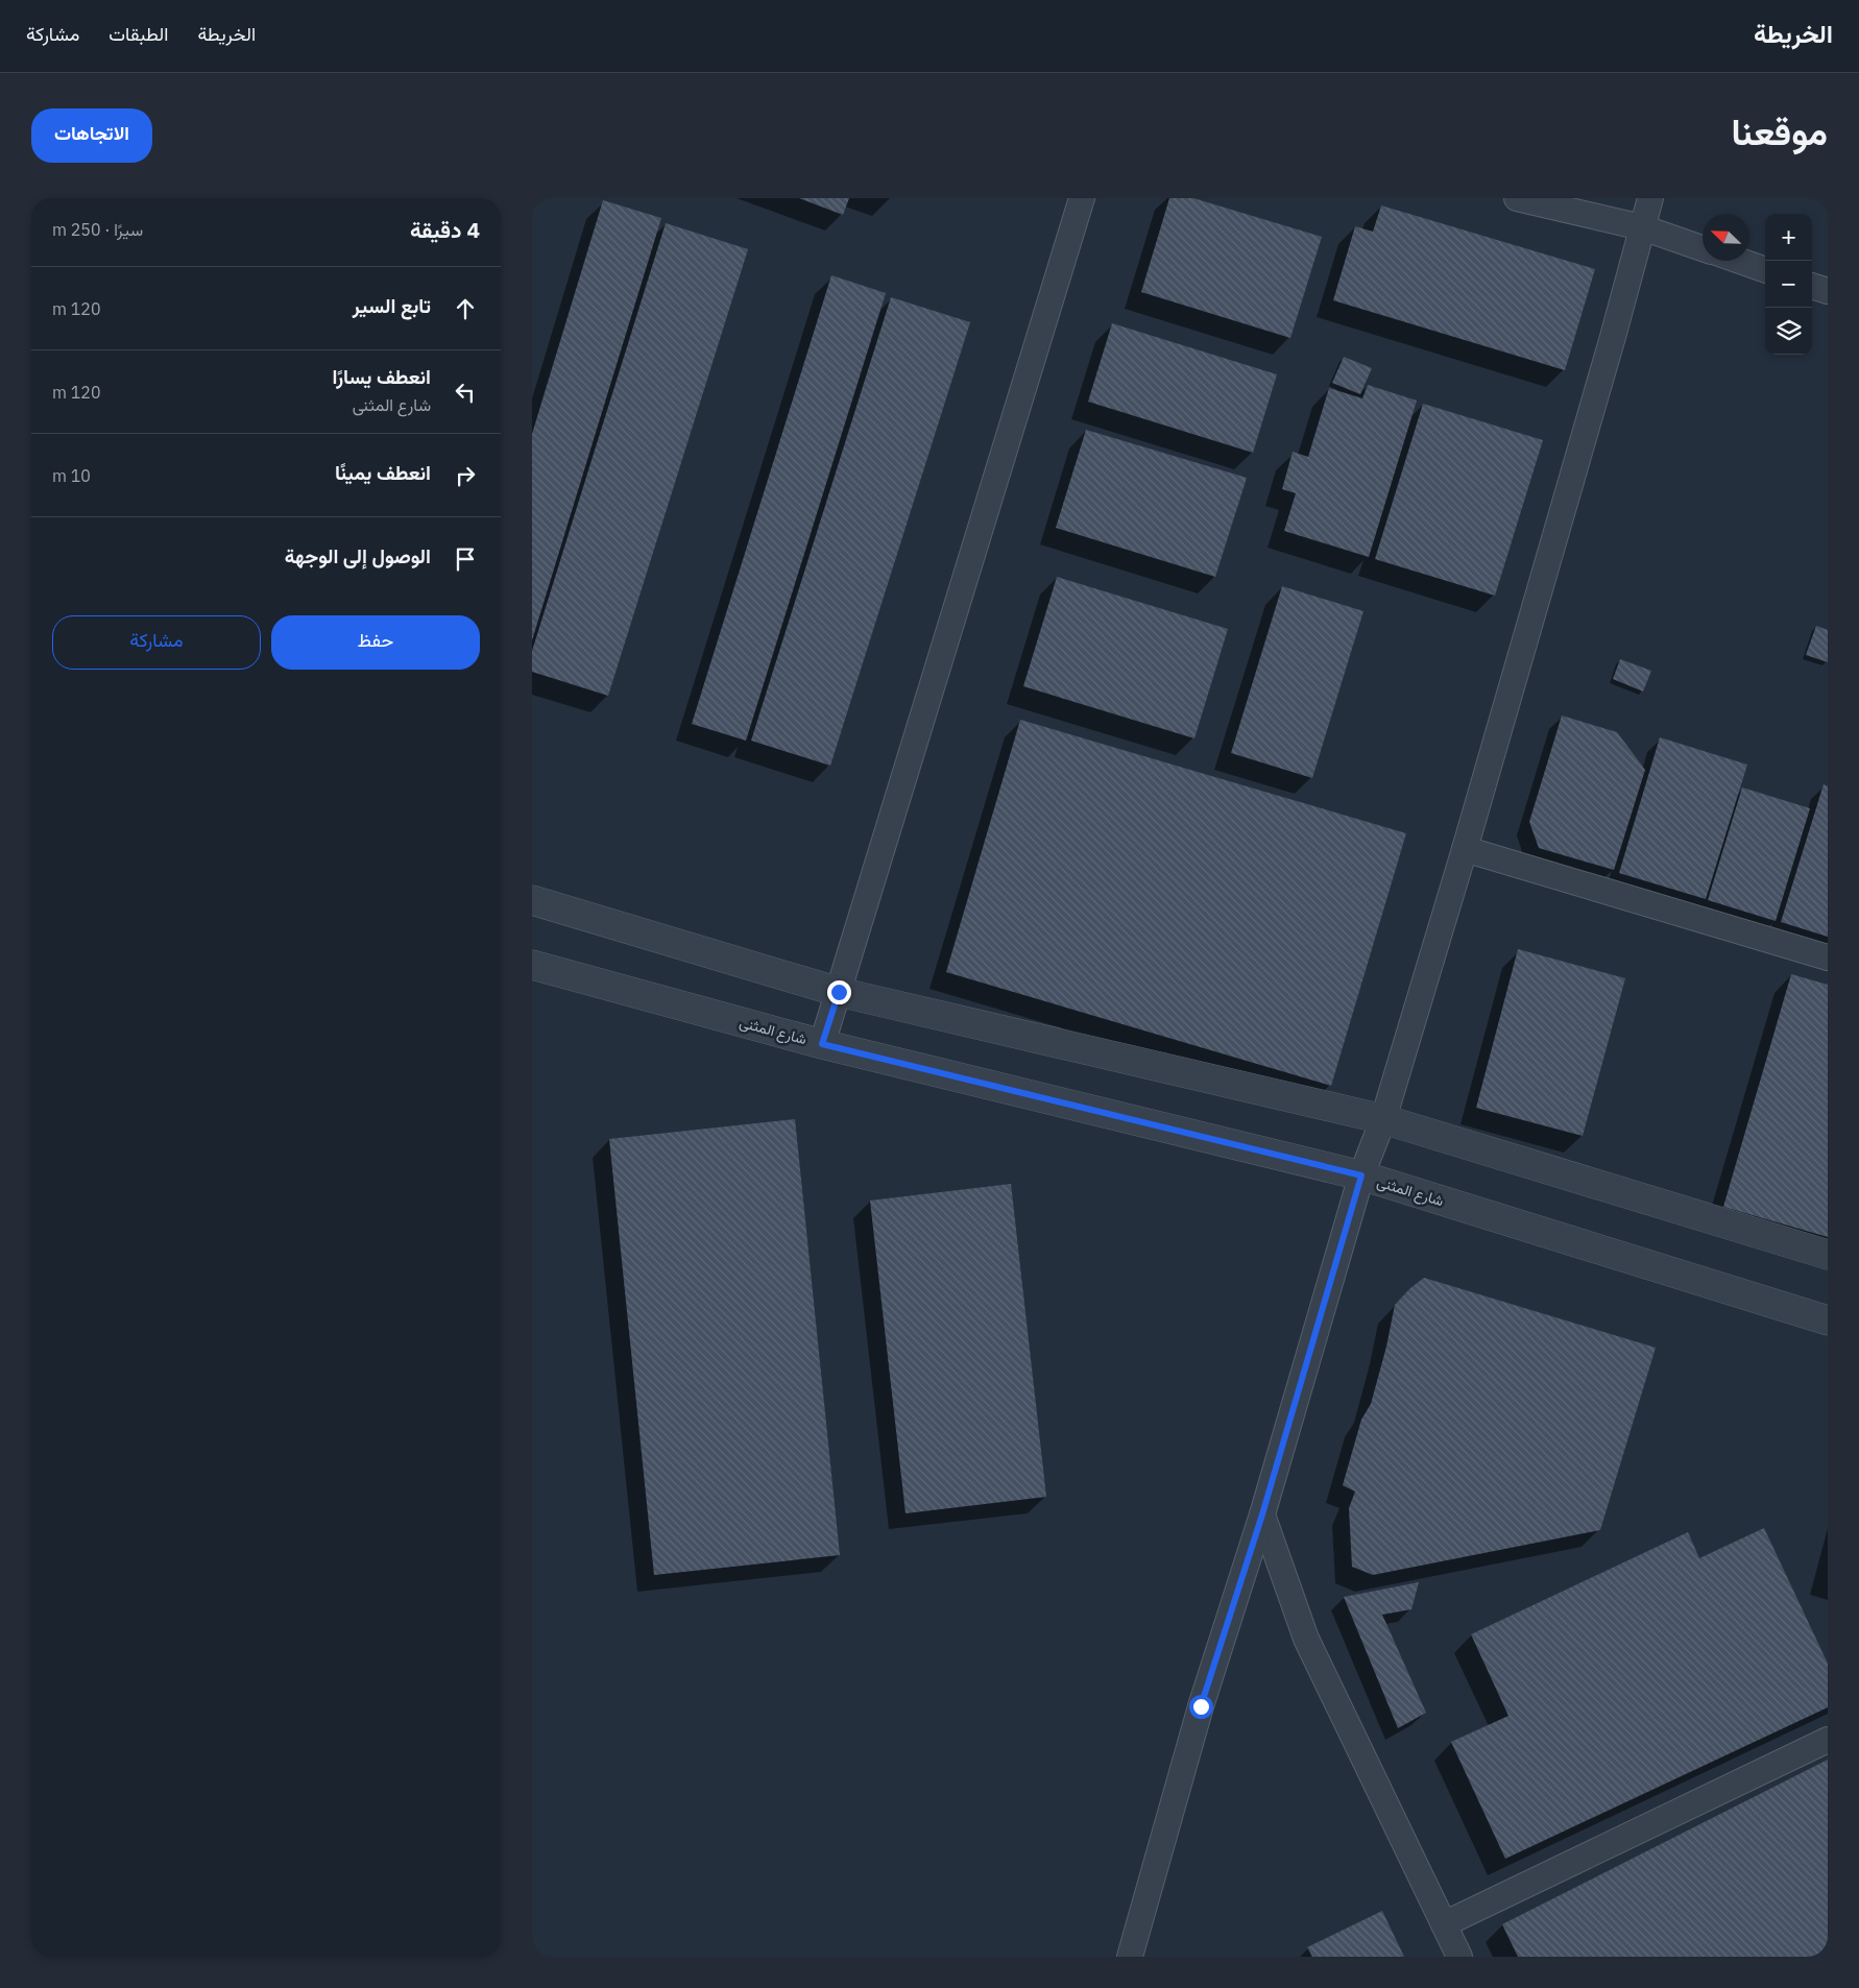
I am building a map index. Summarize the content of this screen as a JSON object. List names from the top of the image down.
{
  "streets": {
    "street": ["شارع المثنى"]
  },
  "north": "top left",
  "page": {
    "header": "الخريطة",
    "nav": ["الخريطة", "الطبقات", "مشاركة"],
    "title": "موقعنا",
    "buttons": [
      "الاتجاهات",
      ["حفظ", "مشاركة"]
    ],
    "heading": ["4 دقيقة", "سيرًا · 250 m"],
    "map_buttons": ["+", "−"],
    "list": [
      ["تابع السير", "120 m"],
      ["انعطف يسارًا", "شارع المثنى", "120 m"],
      ["انعطف يمينًا", "10 m"],
      "الوصول إلى الوجهة"
    ]
  }
}
